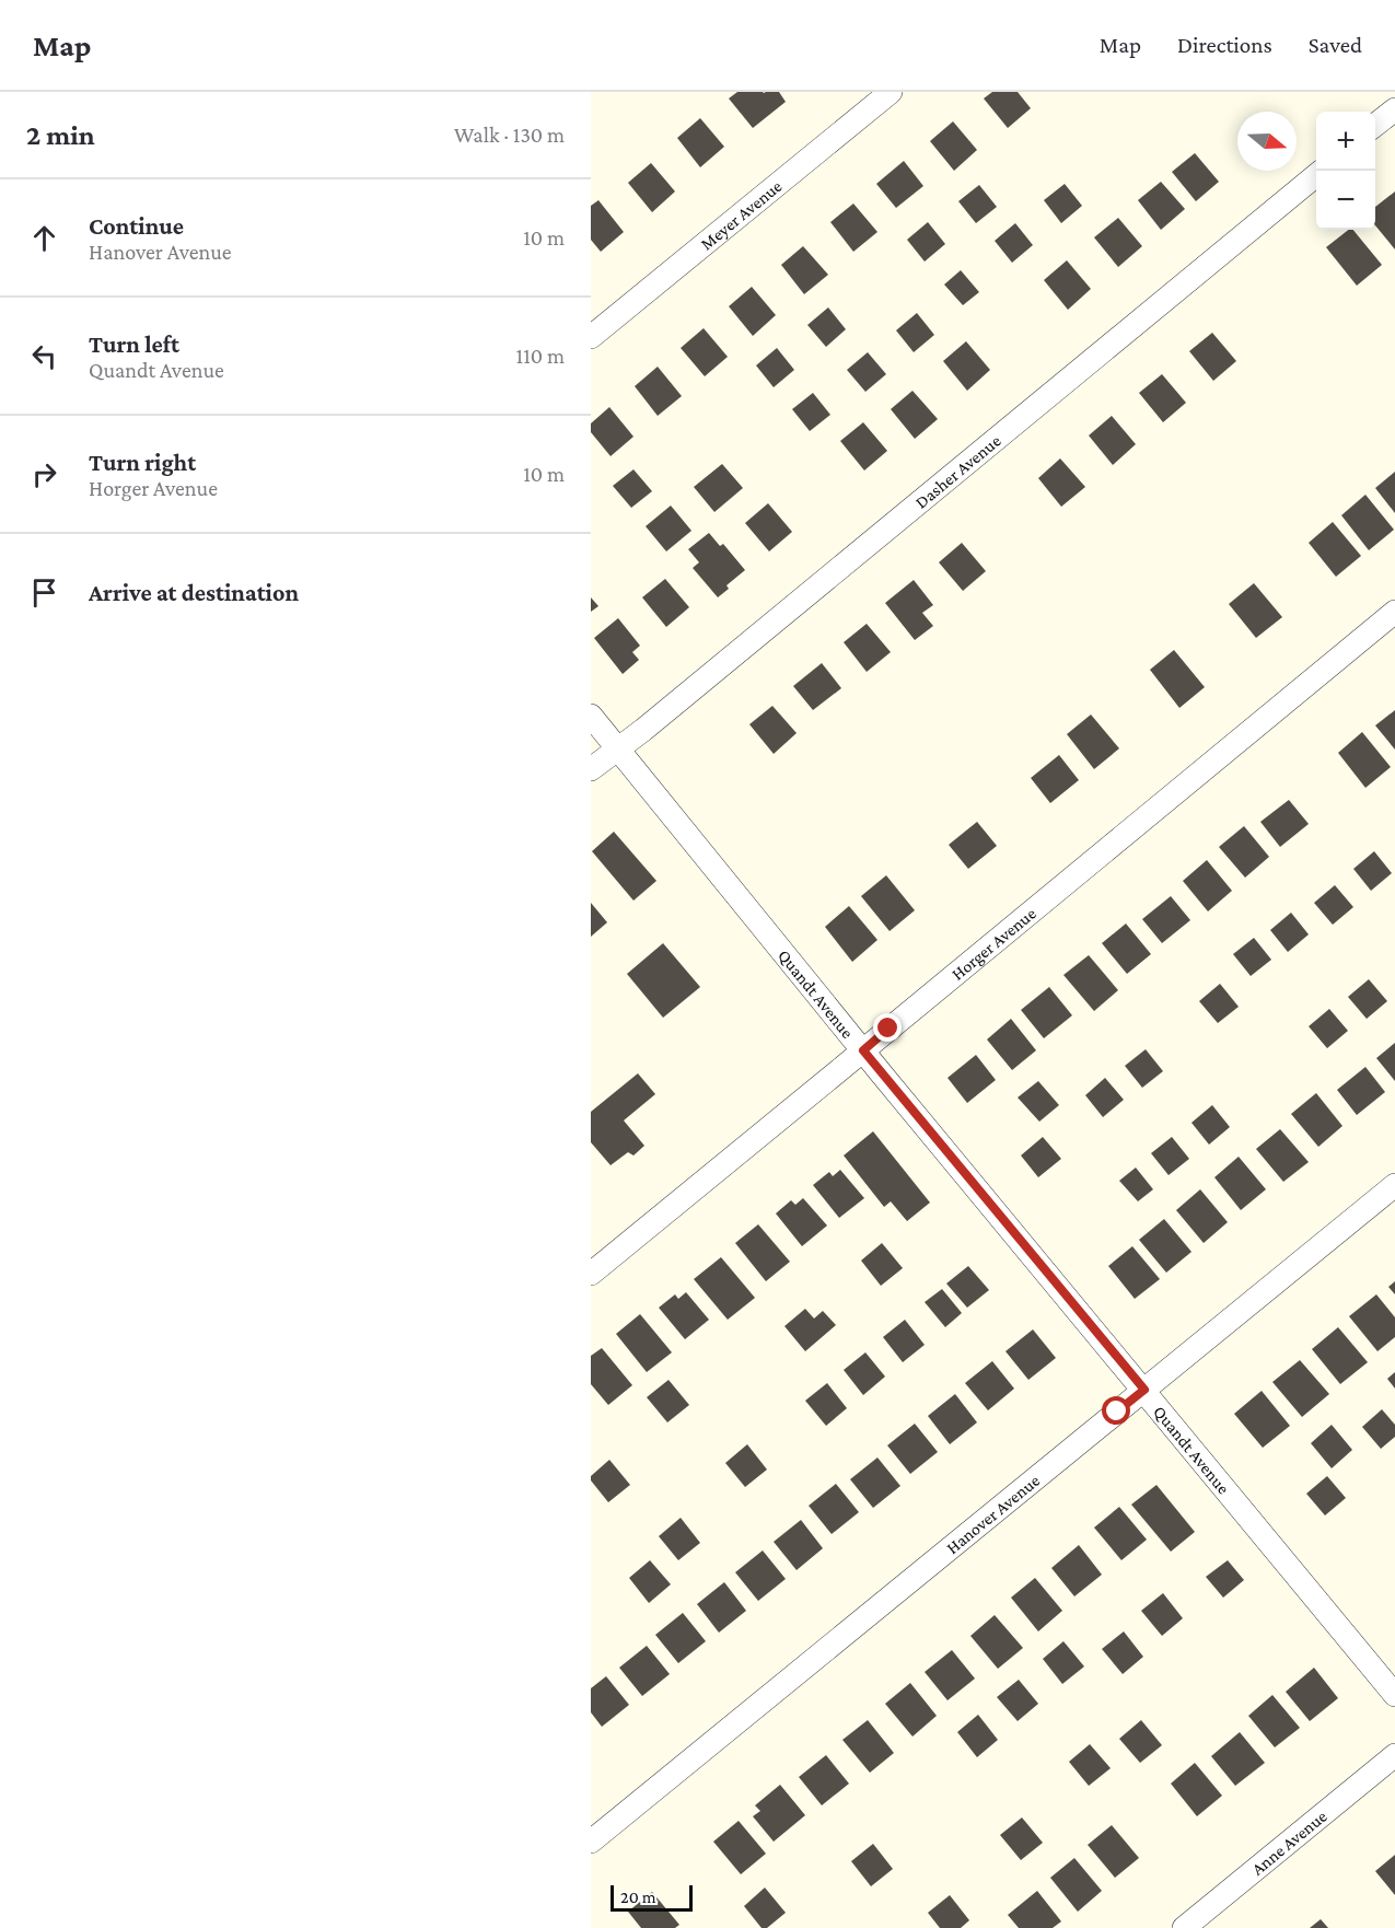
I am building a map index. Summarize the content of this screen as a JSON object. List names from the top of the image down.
{
  "streets": {
    "street": [
      "Meyer Avenue",
      "Dasher Avenue",
      "Horger Avenue",
      "Quandt Avenue",
      "Hanover Avenue",
      "Anne Avenue"
    ]
  },
  "crossings": [
    ["Dasher Avenue", "Quandt Avenue"],
    ["Horger Avenue", "Quandt Avenue"],
    ["Quandt Avenue", "Hanover Avenue"]
  ],
  "scale_bar": "20 m",
  "north": "right",
  "page": {
    "header": "Map",
    "nav": ["Map", "Directions", "Saved"],
    "heading": ["2 min", "Walk · 130 m"],
    "map_buttons": ["+", "−"],
    "list": [
      ["Continue", "Hanover Avenue", "10 m"],
      ["Turn left", "Quandt Avenue", "110 m"],
      ["Turn right", "Horger Avenue", "10 m"],
      "Arrive at destination"
    ],
    "scale": "20 m"
  }
}
